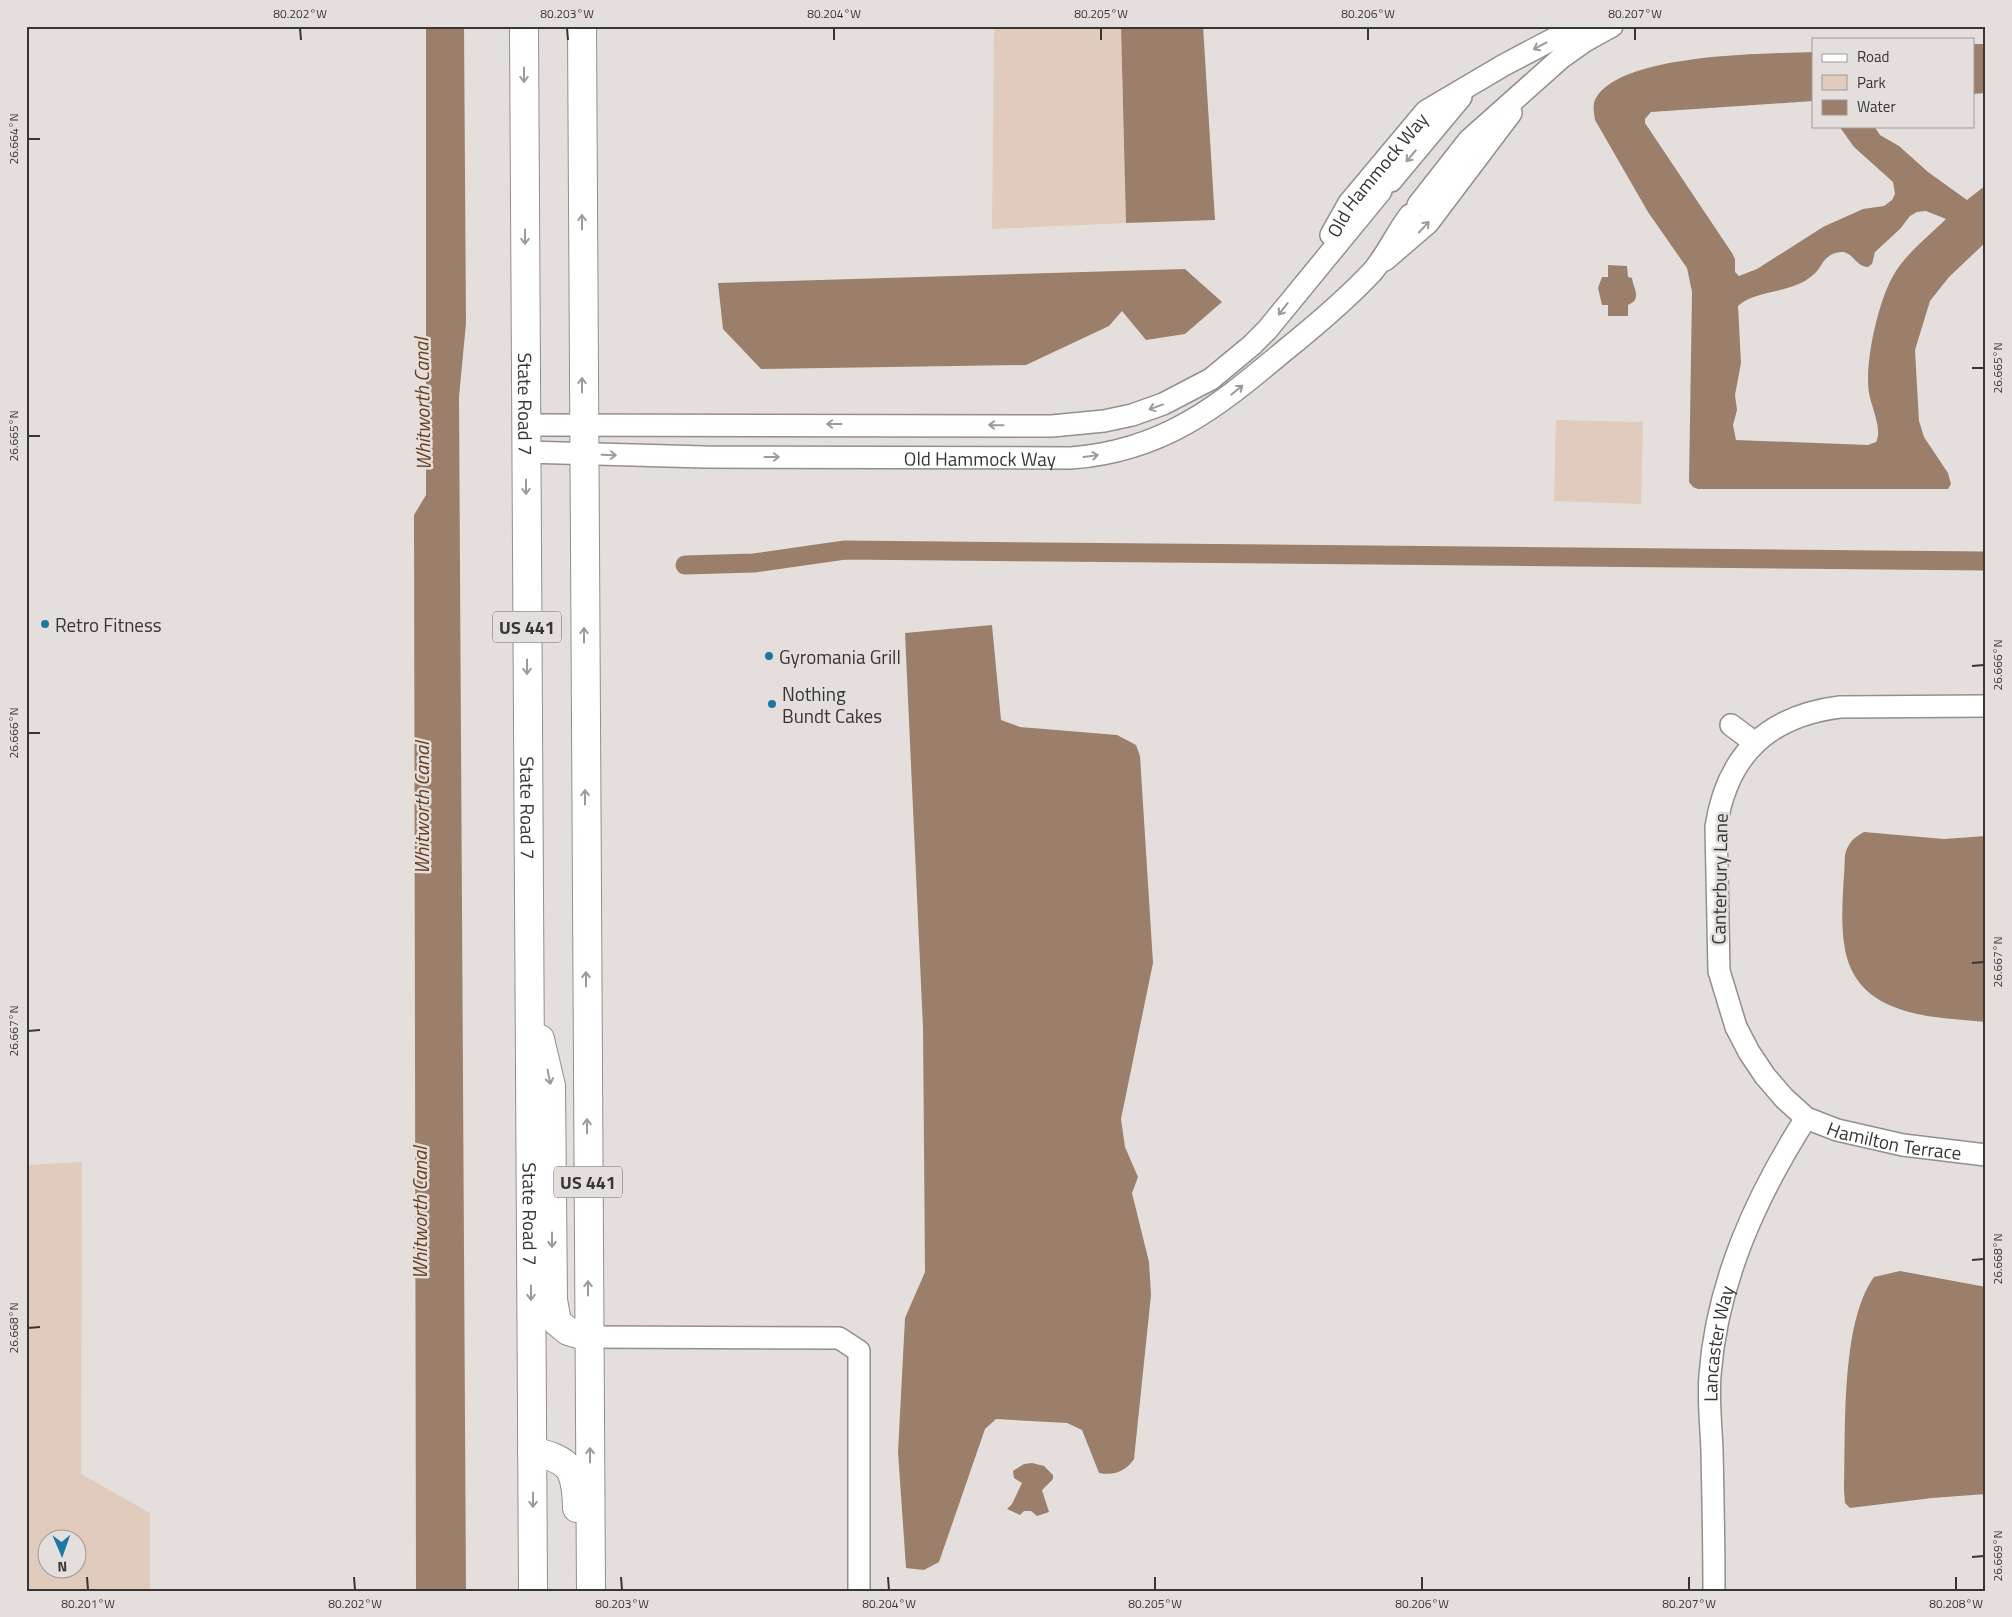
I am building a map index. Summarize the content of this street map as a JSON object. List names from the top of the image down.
{
  "streets": {
    "main road": ["State Road 7", "US 441"],
    "street": [
      "Old Hammock Way",
      "Canterbury Lane",
      "Hamilton Terrace",
      "Lancaster Way"
    ]
  },
  "crossings": [
    ["Old Hammock Way", "State Road 7"],
    ["Old Hammock Way", "US 441"],
    ["Canterbury Lane", "Hamilton Terrace"],
    ["Canterbury Lane", "Lancaster Way"],
    ["Hamilton Terrace", "Lancaster Way"]
  ],
  "water": ["Whitworth Canal"],
  "places": ["Retro Fitness", "Gyromania Grill", "Nothing Bundt Cakes"],
  "legend": ["Road", "Park", "Water"],
  "north": "bottom",
  "coordinates": [
    "80.202°W",
    "80.203°W",
    "80.204°W",
    "80.205°W",
    "80.206°W",
    "80.207°W",
    "26.664°N",
    "26.665°N",
    "26.666°N",
    "26.667°N",
    "26.668°N",
    "26.669°N",
    "80.201°W",
    "80.208°W"
  ]
}
